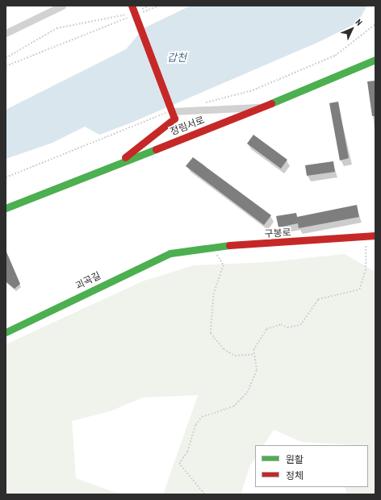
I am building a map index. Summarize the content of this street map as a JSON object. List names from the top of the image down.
{
  "streets": {
    "street": ["정림서로", "구봉로", "괴곡길"]
  },
  "crossings": [
    ["구봉로", "괴곡길"]
  ],
  "water": ["갑천"],
  "legend": ["원활", "정체"],
  "north": "top right"
}
